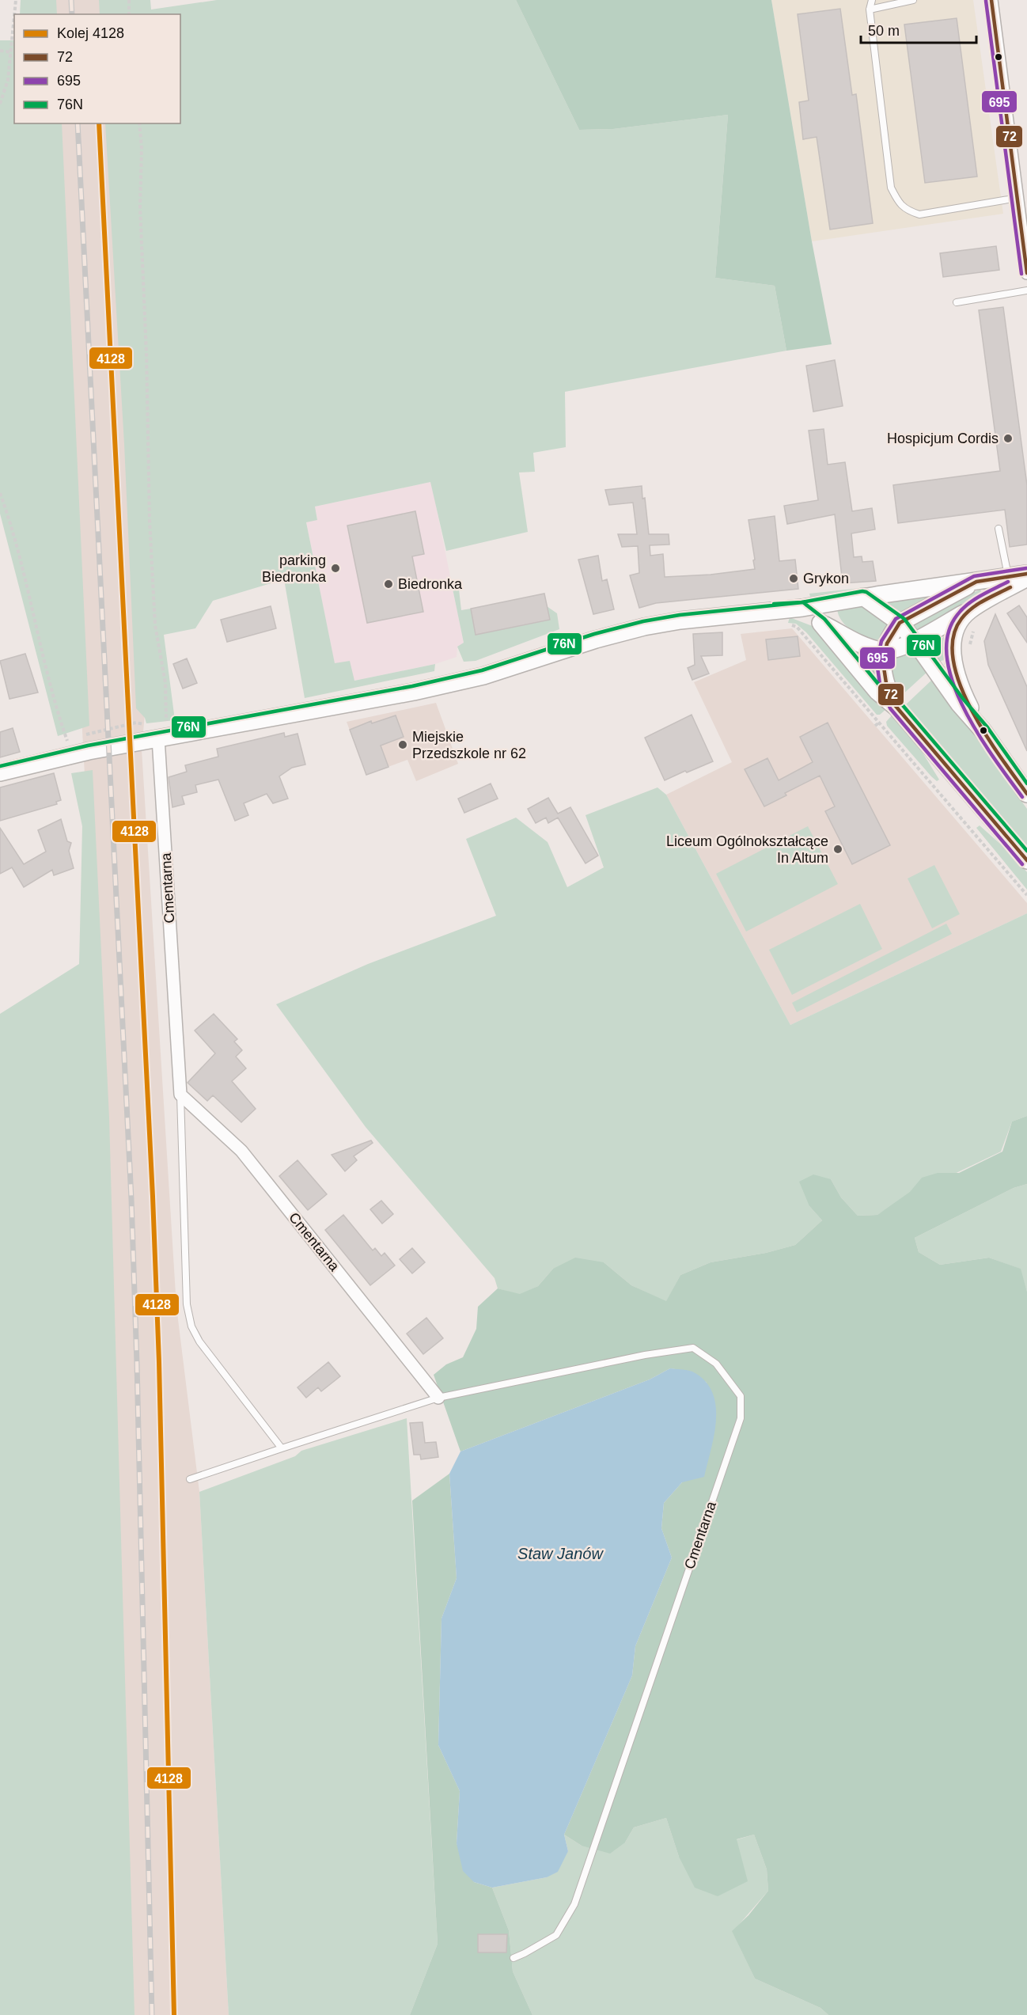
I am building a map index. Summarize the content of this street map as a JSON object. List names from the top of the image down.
{
  "streets": {
    "street": ["Cmentarna"]
  },
  "water": ["Staw Janów"],
  "places": [
    "Hospicjum Cordis",
    "parking Biedronka",
    "Grykon",
    "Biedronka",
    "Miejskie Przedszkole nr 62",
    "Liceum Ogólnokształcące In Altum"
  ],
  "lines": [
    "transit line 72",
    "transit line 695",
    "rail line 4128",
    "transit line 76N"
  ],
  "legend": [
    "Kolej 4128",
    "72",
    "695",
    "76N"
  ],
  "scale_bar": "50 m"
}
